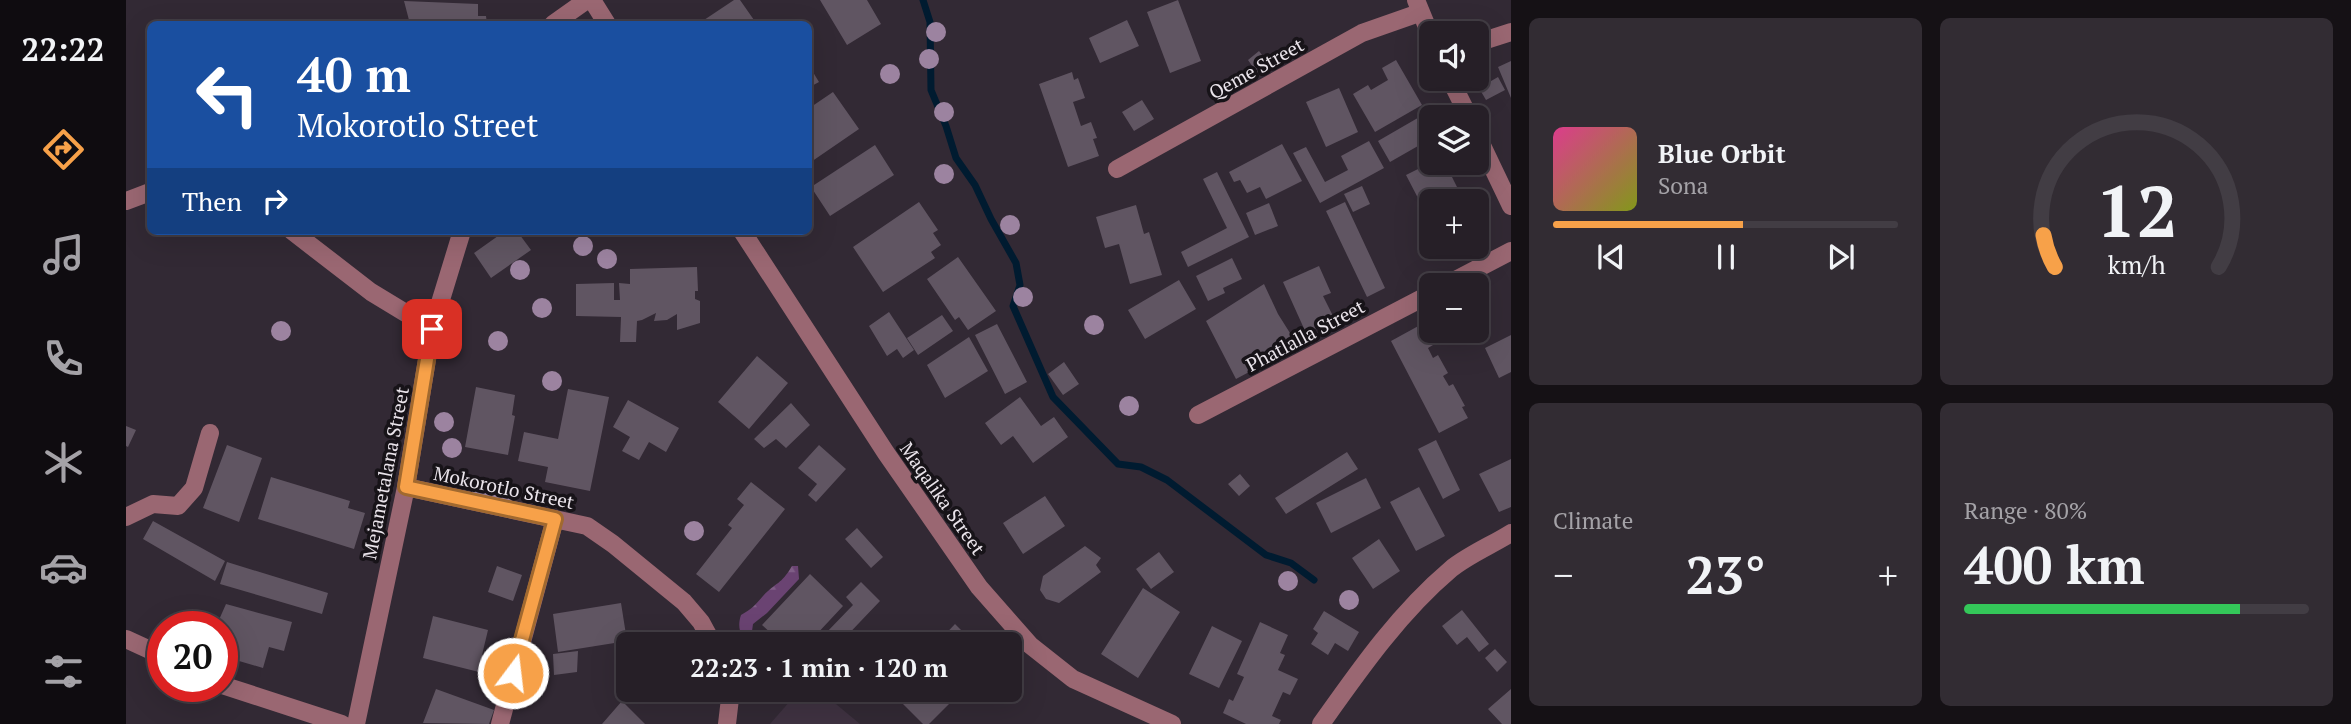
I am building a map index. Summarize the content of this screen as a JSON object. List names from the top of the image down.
{
  "streets": {
    "street": [
      "Qeme Street",
      "Phatlalla Street",
      "Mejametalana Street",
      "Mokorotlo Street",
      "Maqalika Street"
    ]
  },
  "crossings": [
    ["Mejametalana Street", "Mokorotlo Street"]
  ],
  "page": {
    "tabs": "22:22",
    "map_buttons": ["+", "−"],
    "turn": ["40 m", "Mokorotlo Street"],
    "song": ["Blue Orbit", "Sona"],
    "then": "Then",
    "tile": [
      "Climate",
      ["Range · 80%", "400 km"]
    ],
    "heat": ["−", "23°", "+"],
    "limit": "20",
    "trip": "22:23 · 1 min · 120 m",
    "gauge": ["12", "km/h"]
  }
}
